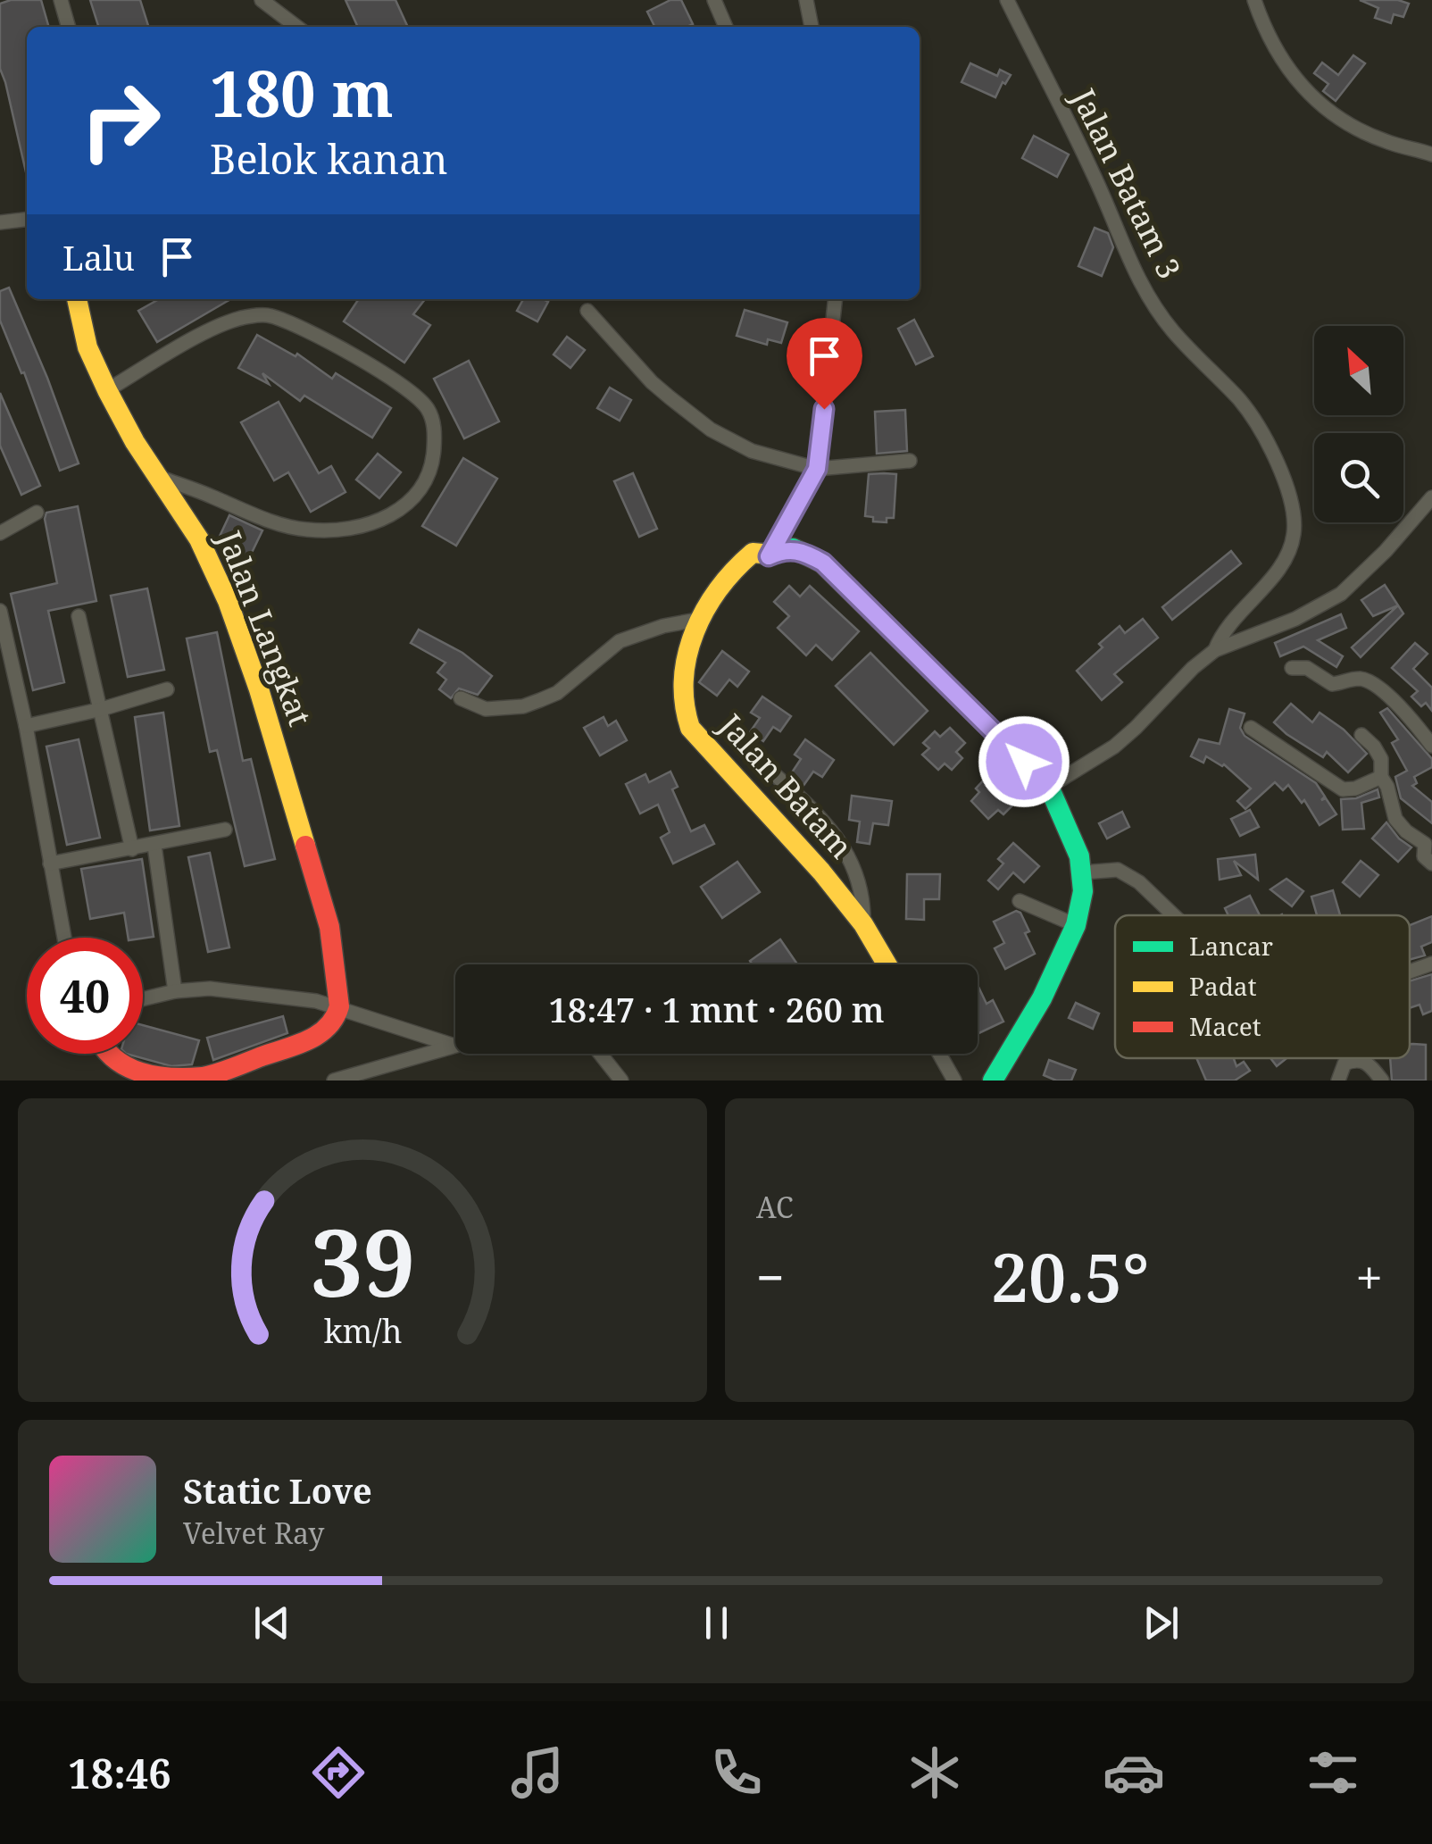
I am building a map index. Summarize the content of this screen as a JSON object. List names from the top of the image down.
{
  "streets": {
    "street": ["Jalan Batam 3", "Jalan Langkat", "Jalan Batam"]
  },
  "legend": ["Lancar", "Padat", "Macet"],
  "north": "top left",
  "page": {
    "turn": ["180 m", "Belok kanan"],
    "then": "Lalu",
    "limit": "40",
    "trip": "18:47 · 1 mnt · 260 m",
    "tile": "AC",
    "heat": ["−", "20.5°", "+"],
    "song": ["Static Love", "Velvet Ray"],
    "tabs": "18:46",
    "gauge": ["39", "km/h"]
  }
}
